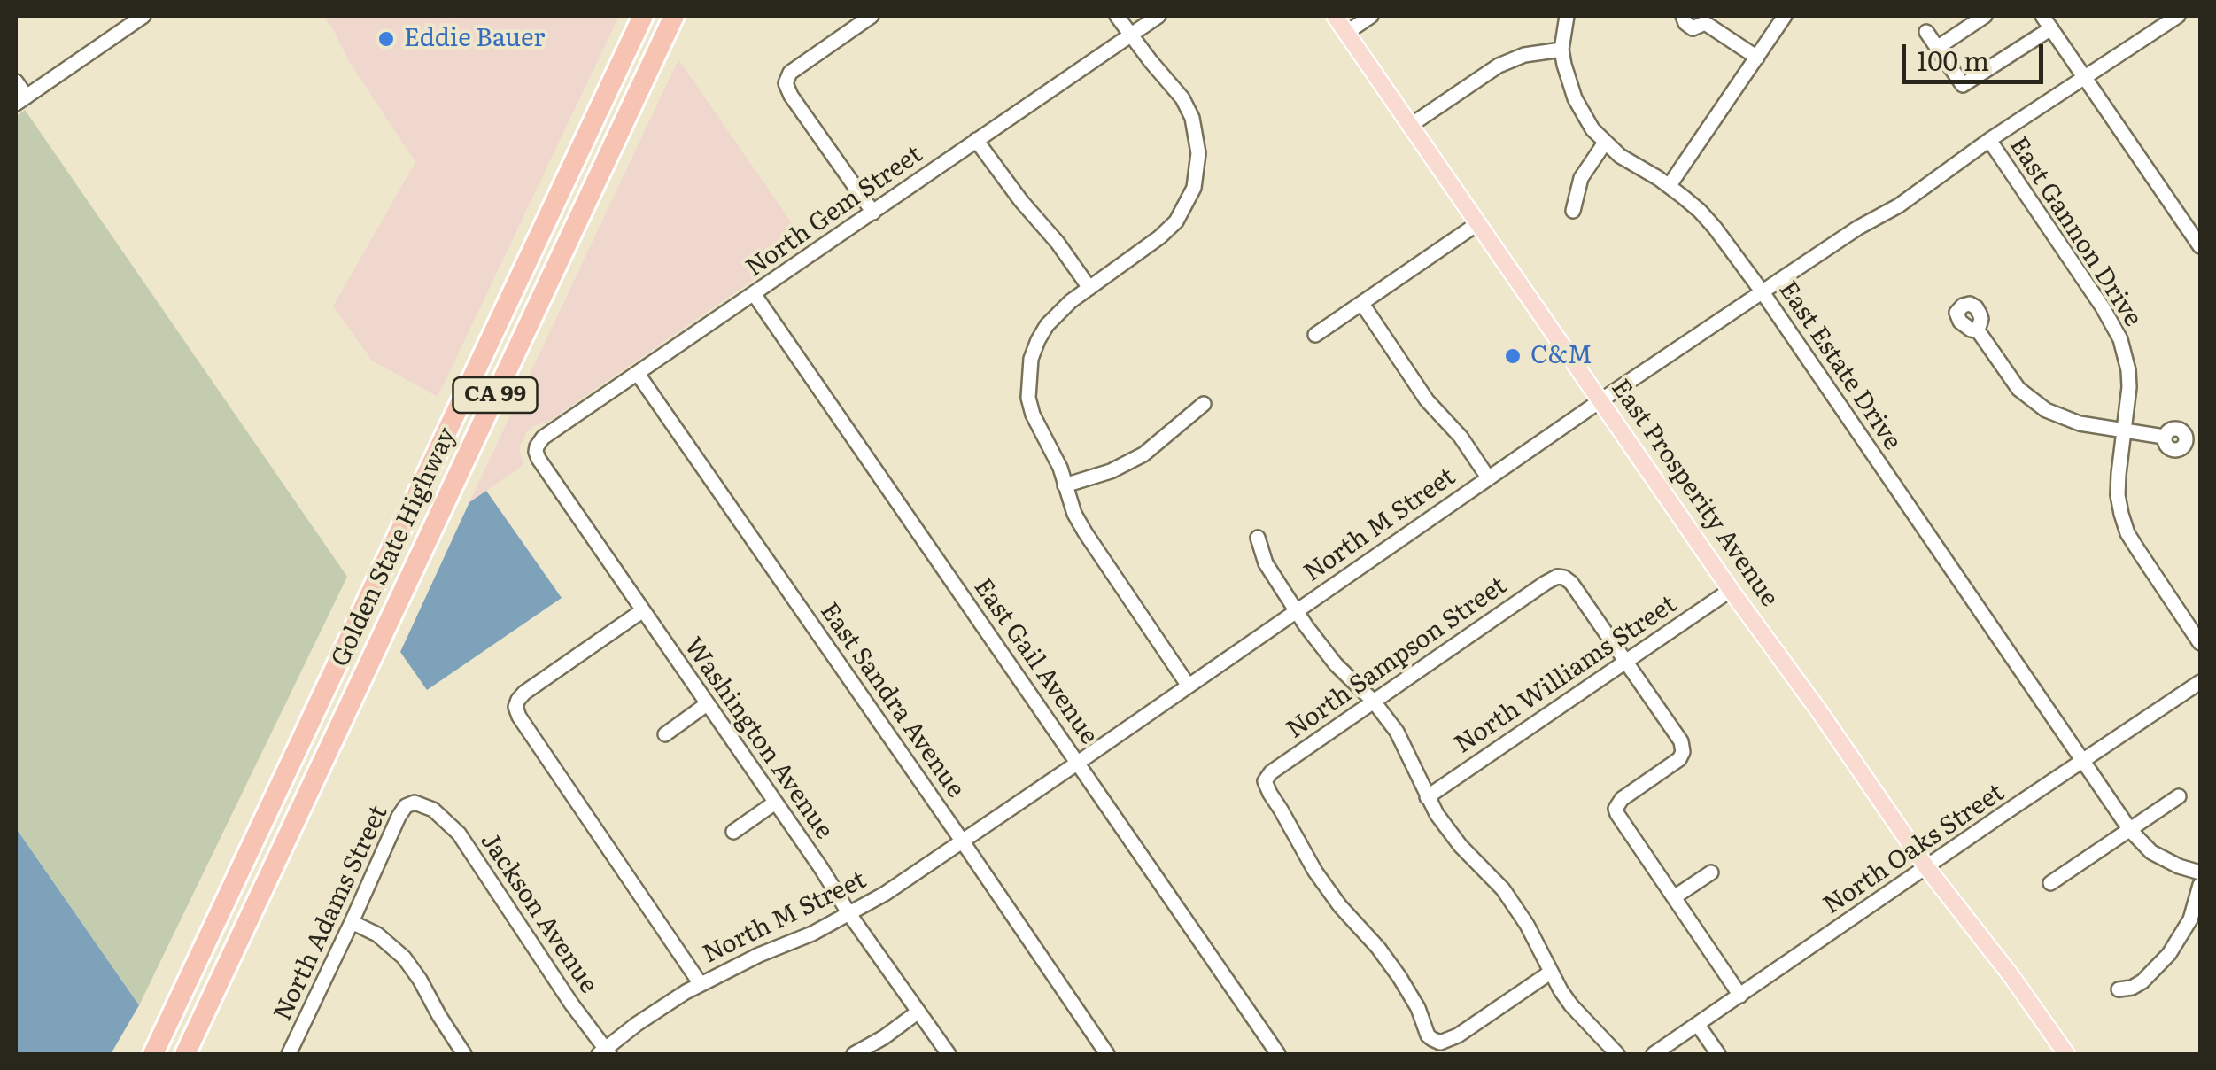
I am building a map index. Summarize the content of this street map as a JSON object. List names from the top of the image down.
{
  "streets": {
    "highway": ["CA 99", "Golden State Highway"],
    "main road": ["East Prosperity Avenue"],
    "street": [
      "North Gem Street",
      "East Gannon Drive",
      "East Estate Drive",
      "North M Street",
      "North Sampson Street",
      "East Gail Avenue",
      "North Williams Street",
      "East Sandra Avenue",
      "Washington Avenue",
      "North Oaks Street",
      "North Adams Street",
      "Jackson Avenue"
    ]
  },
  "crossings": [
    ["North Gem Street", "East Gail Avenue"],
    ["North Gem Street", "East Sandra Avenue"],
    ["North Gem Street", "Washington Avenue"],
    ["East Gannon Drive", "North M Street"],
    ["East Estate Drive", "North M Street"],
    ["East Estate Drive", "North Oaks Street"],
    ["East Prosperity Avenue", "North M Street"],
    ["East Prosperity Avenue", "North Williams Street"],
    ["East Prosperity Avenue", "North Oaks Street"],
    ["North M Street", "East Gail Avenue"],
    ["North M Street", "East Sandra Avenue"],
    ["North M Street", "Washington Avenue"],
    ["North M Street", "Jackson Avenue"],
    ["North Sampson Street", "North Williams Street"],
    ["North Adams Street", "Jackson Avenue"]
  ],
  "places": ["Eddie Bauer", "C&M"],
  "scale_bar": "100 m"
}
